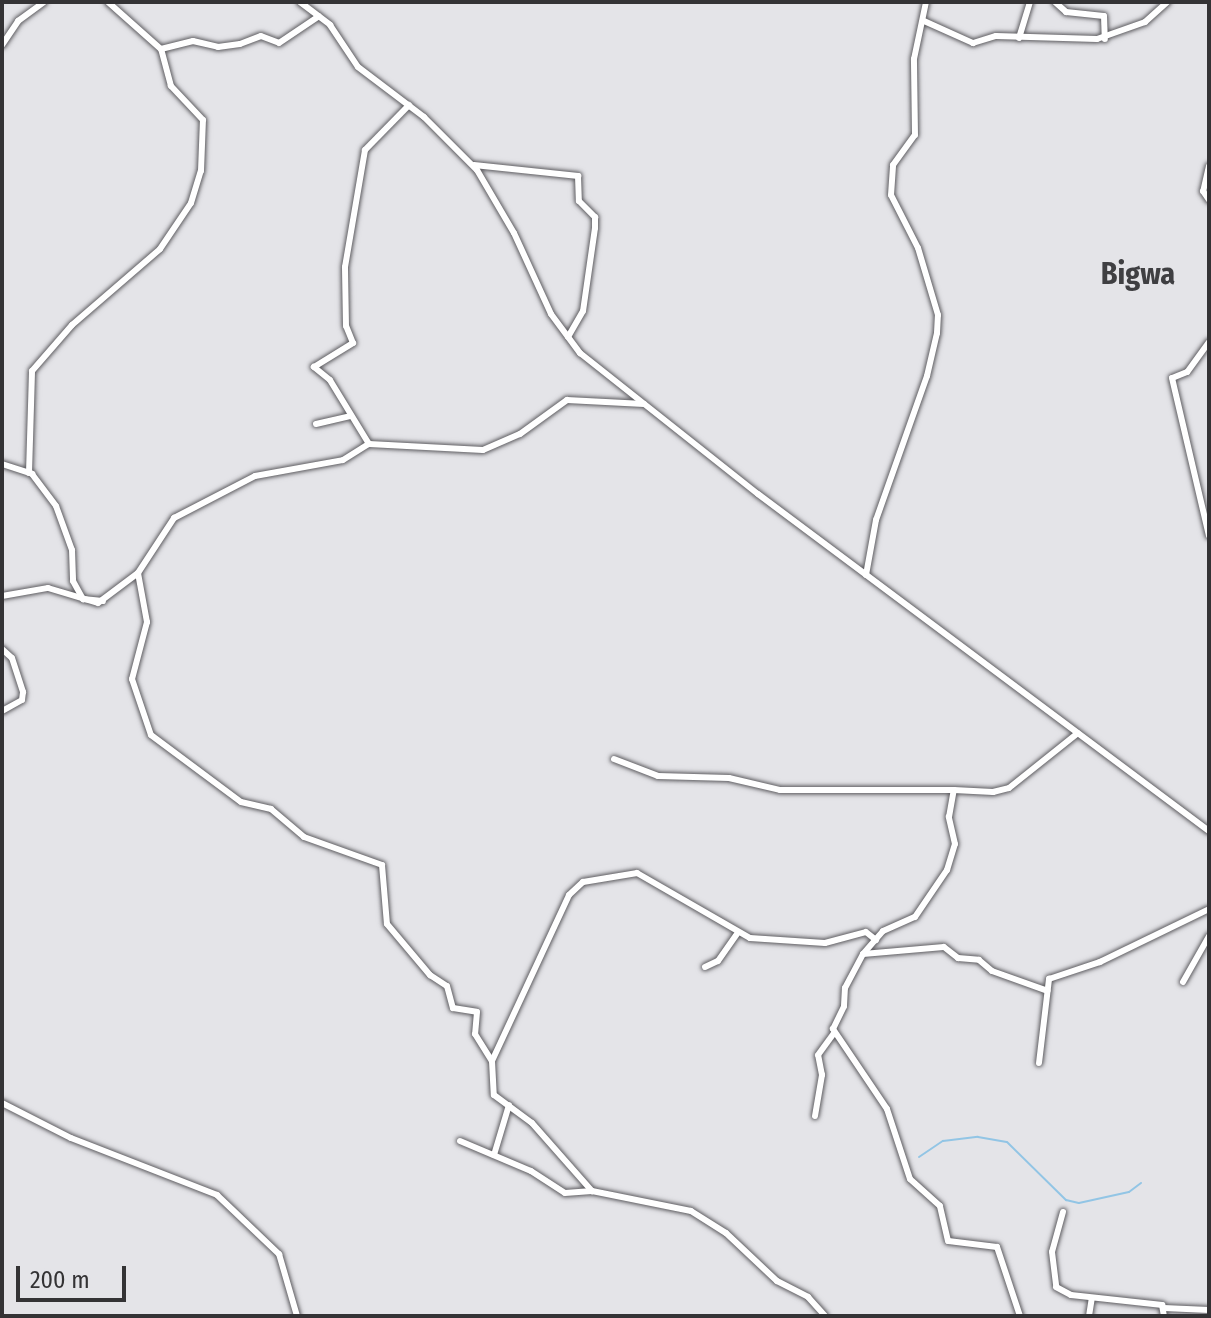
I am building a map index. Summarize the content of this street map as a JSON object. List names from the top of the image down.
{
  "districts": ["Bigwa"],
  "scale_bar": "200 m"
}
